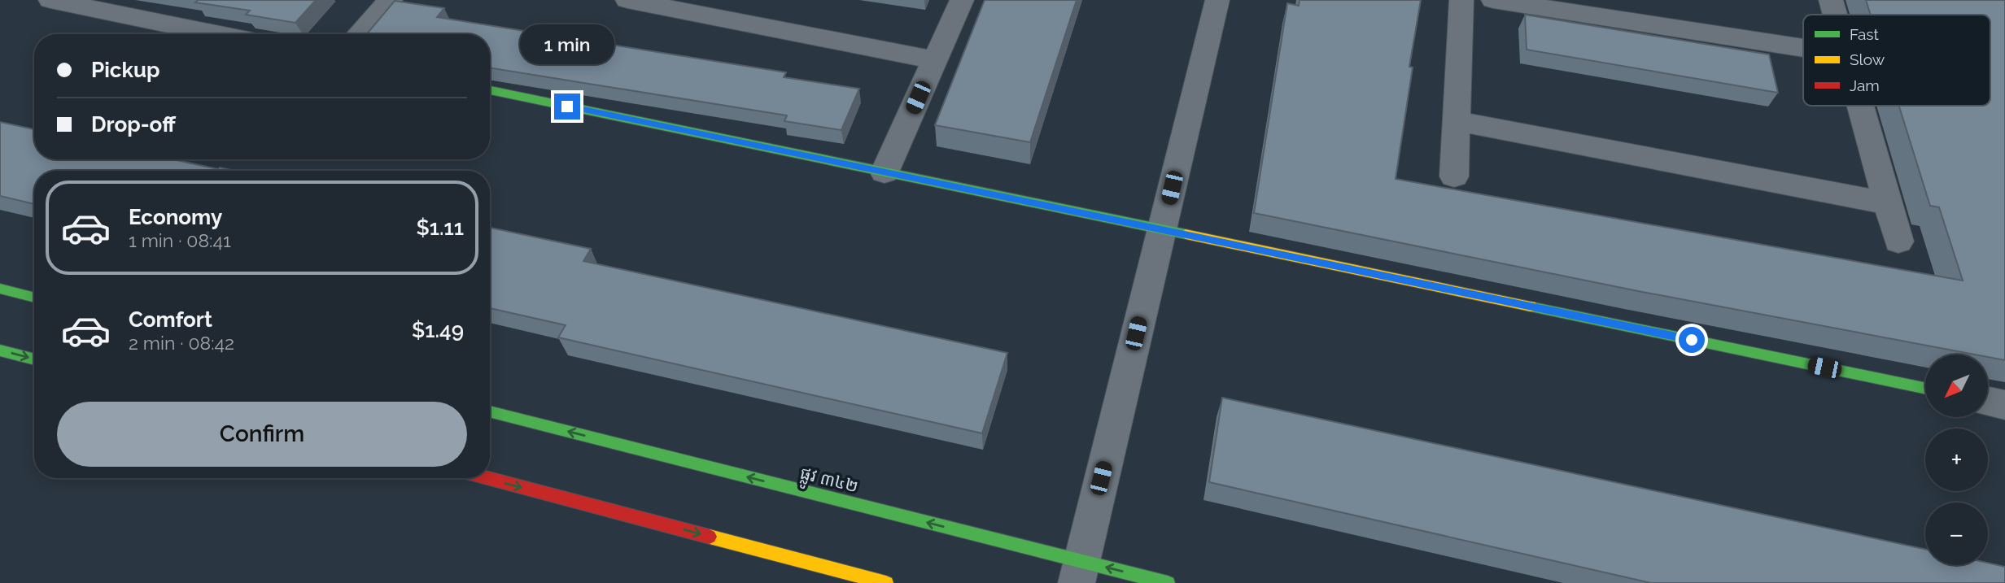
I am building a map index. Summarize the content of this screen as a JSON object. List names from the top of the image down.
{
  "streets": {
    "street": ["ផ្លូវ ៣៤២"]
  },
  "legend": ["Fast", "Slow", "Jam"],
  "north": "bottom left",
  "page": {
    "bubble": "1 min",
    "banner": ["Pickup", "Drop-off"],
    "list": [
      {
        "name": "Economy",
        "note": "1 min · 08:41",
        "value": "$1.11"
      },
      {
        "name": "Comfort",
        "note": "2 min · 08:42",
        "value": "$1.49"
      }
    ],
    "map_buttons": ["+", "−"],
    "buttons": "Confirm"
  }
}
